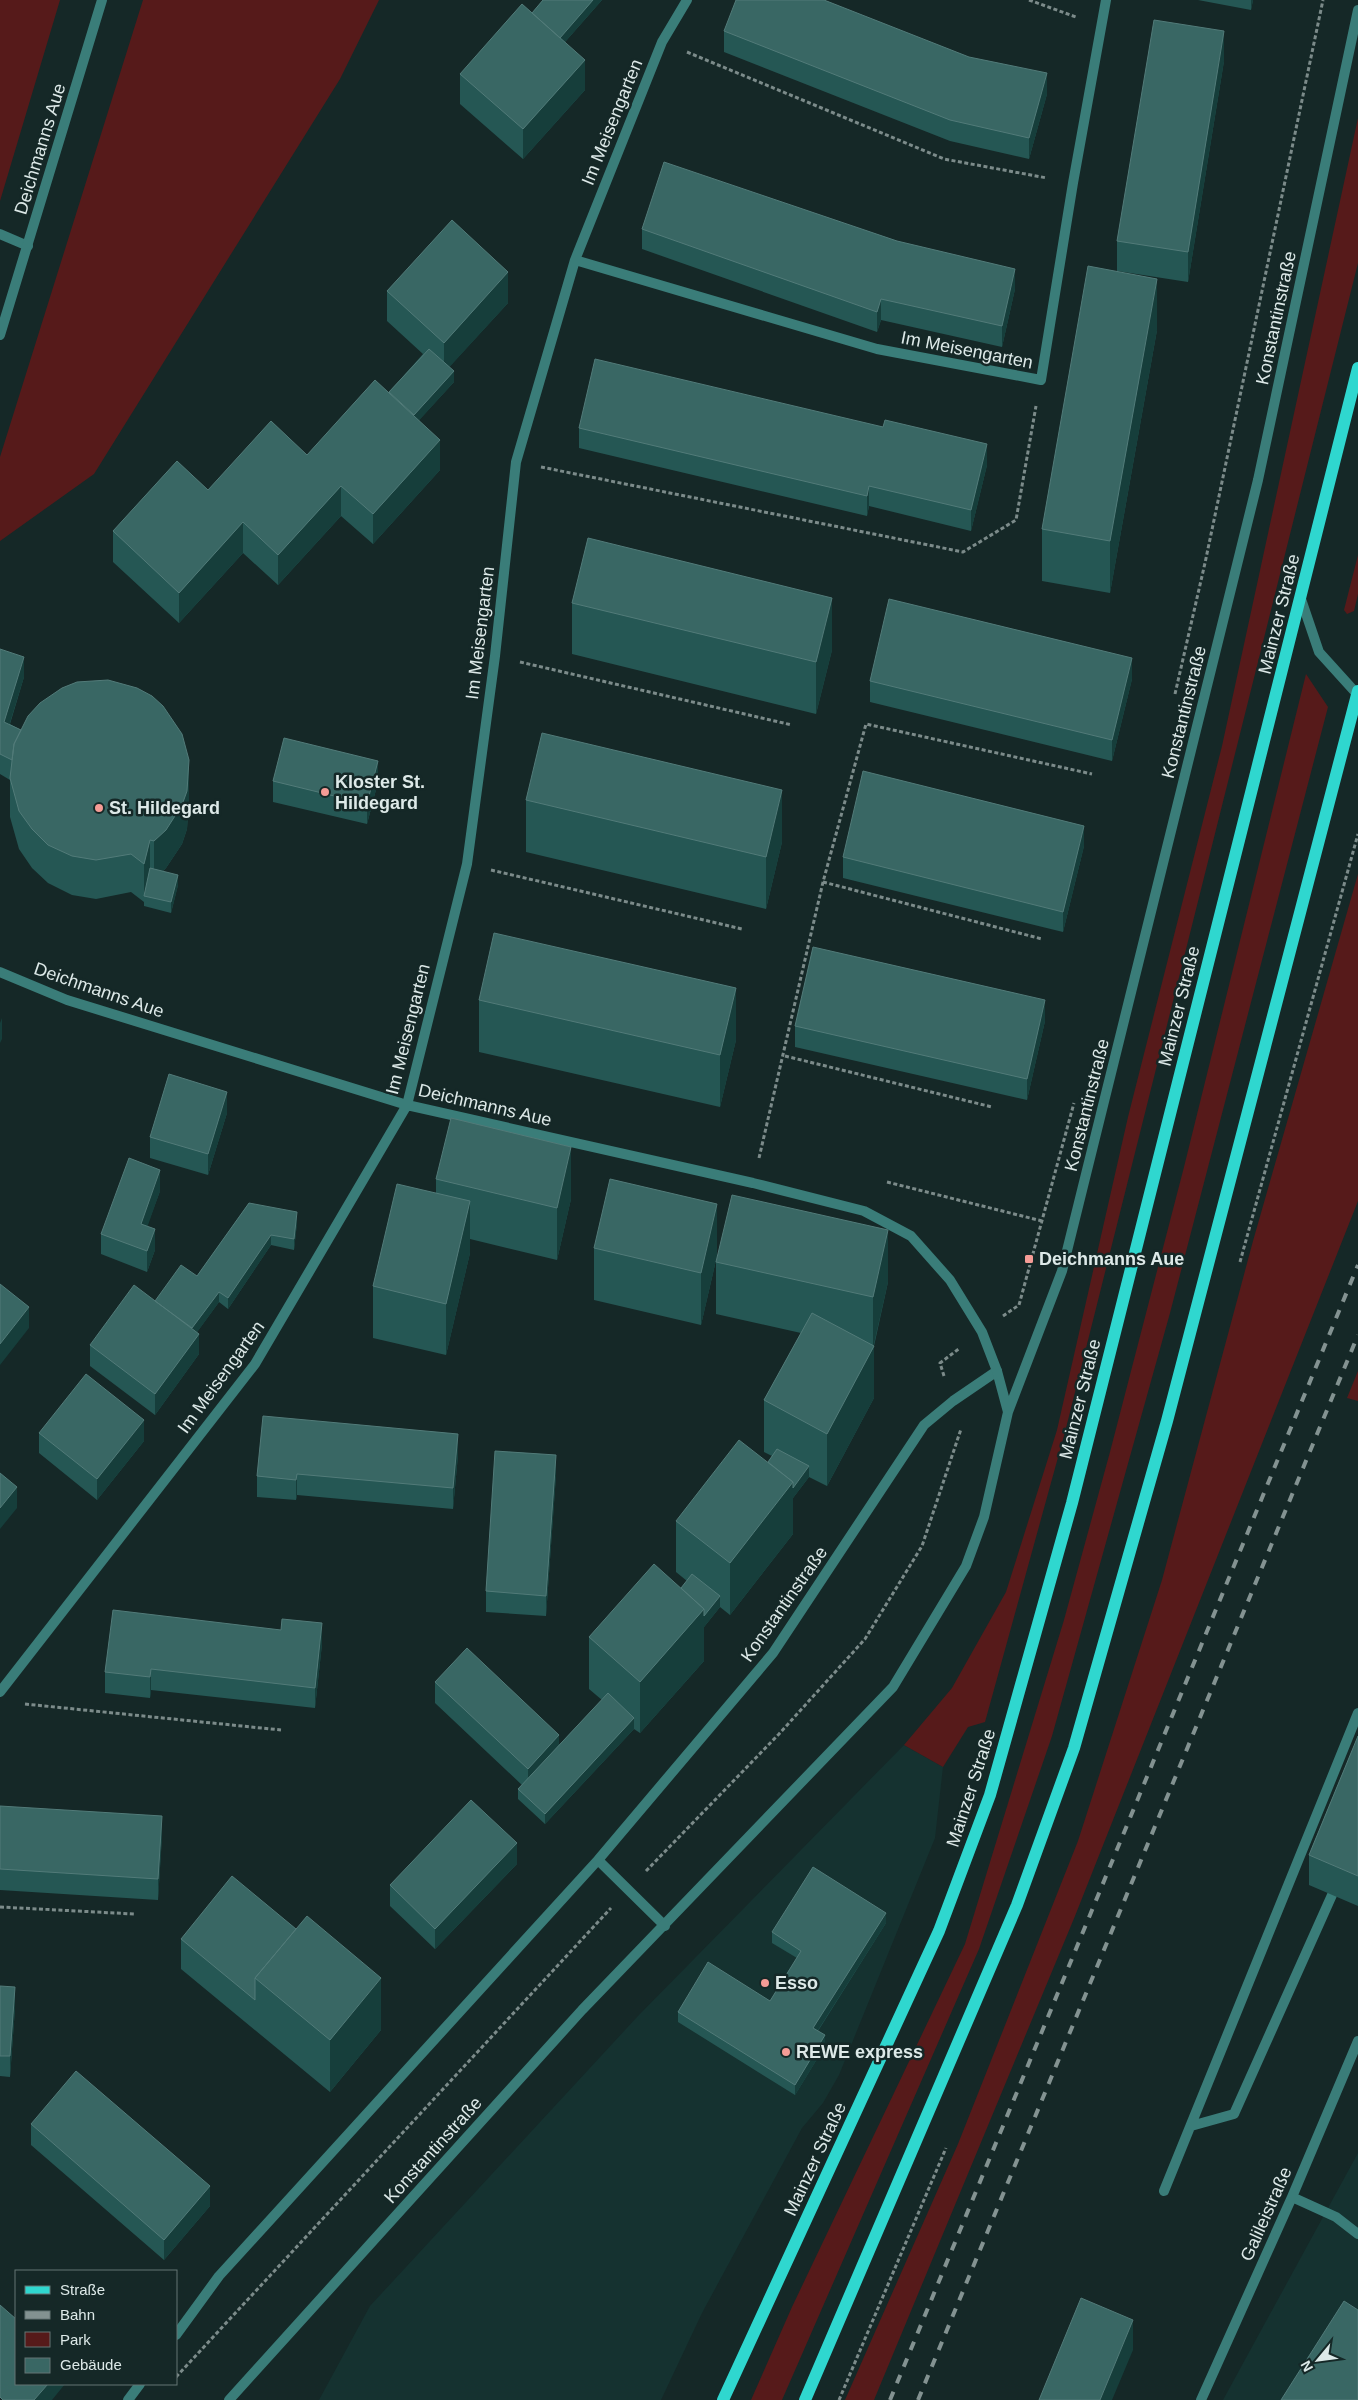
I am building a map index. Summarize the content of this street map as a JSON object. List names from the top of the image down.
{
  "streets": {
    "main road": ["Mainzer Straße"],
    "street": [
      "Im Meisengarten",
      "Deichmanns Aue",
      "Konstantinstraße",
      "Galileistraße"
    ]
  },
  "crossings": [
    ["Im Meisengarten", "Deichmanns Aue"],
    ["Deichmanns Aue", "Konstantinstraße"]
  ],
  "places": {
    "other": [
      "Kloster St. Hildegard",
      "St. Hildegard",
      "Esso",
      "REWE express"
    ],
    "transit": ["Deichmanns Aue"]
  },
  "legend": [
    "Straße",
    "Bahn",
    "Park",
    "Gebäude"
  ],
  "north": "bottom left"
}
